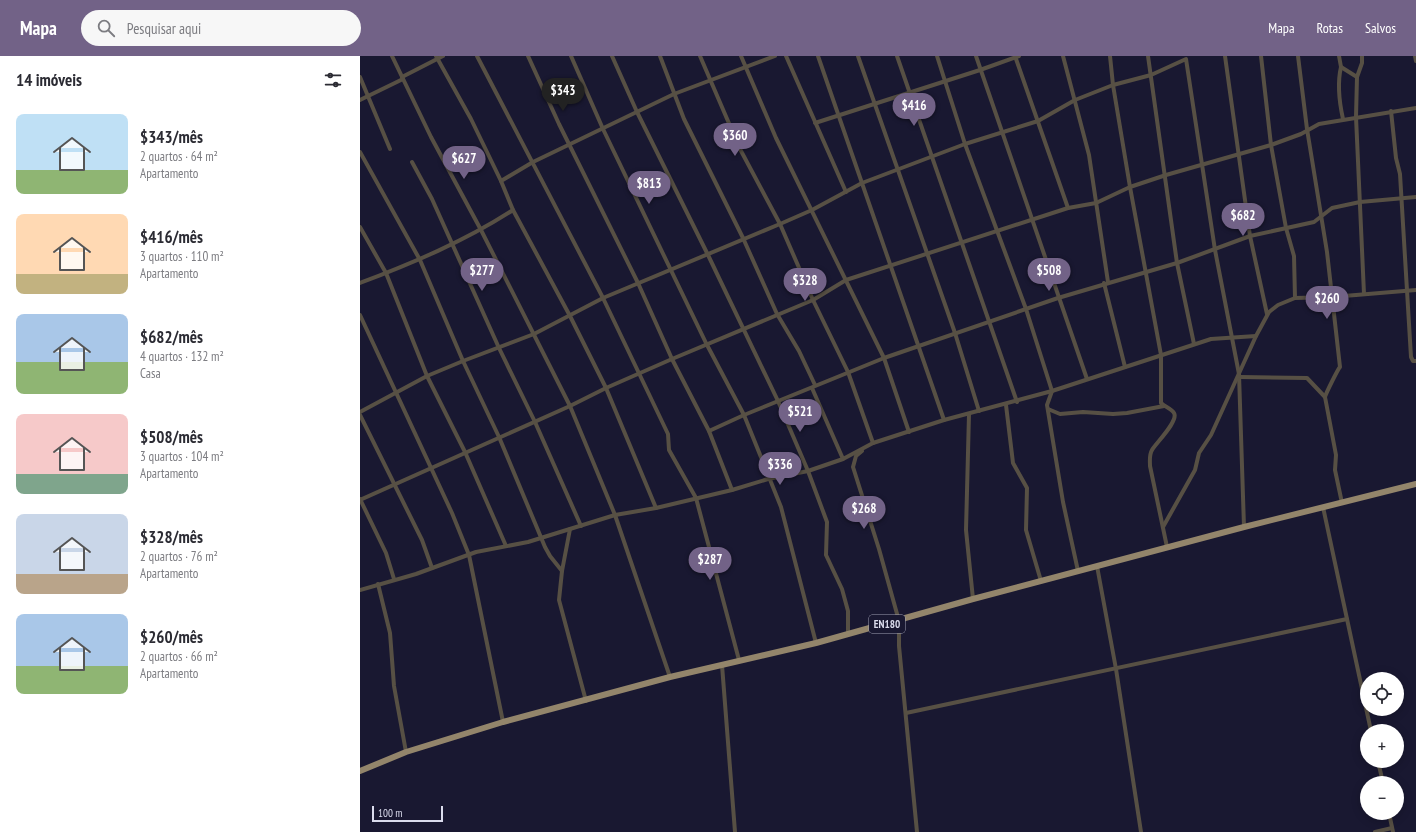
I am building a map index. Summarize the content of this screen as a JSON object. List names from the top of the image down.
{
  "streets": {
    "main road": ["EN180"]
  },
  "scale_bar": "100 m",
  "page": {
    "header": "Mapa",
    "search": "Pesquisar aqui",
    "nav": ["Mapa", "Rotas", "Salvos"],
    "heading": "14 imóveis",
    "price": [
      "$343",
      "$416",
      "$360",
      "$627",
      "$813",
      "$682",
      "$277",
      "$508",
      "$328",
      "$260",
      "$521",
      "$336",
      "$268",
      "$287"
    ],
    "list": [
      {
        "name": "$343/mês",
        "note": "2 quartos · 64 m² · Apartamento"
      },
      {
        "name": "$416/mês",
        "note": "3 quartos · 110 m² · Apartamento"
      },
      {
        "name": "$682/mês",
        "note": "4 quartos · 132 m² · Casa"
      },
      {
        "name": "$508/mês",
        "note": "3 quartos · 104 m² · Apartamento"
      },
      {
        "name": "$328/mês",
        "note": "2 quartos · 76 m² · Apartamento"
      },
      {
        "name": "$260/mês",
        "note": "2 quartos · 66 m² · Apartamento"
      }
    ],
    "map_buttons": ["+", "−"],
    "scale": "100 m"
  }
}
